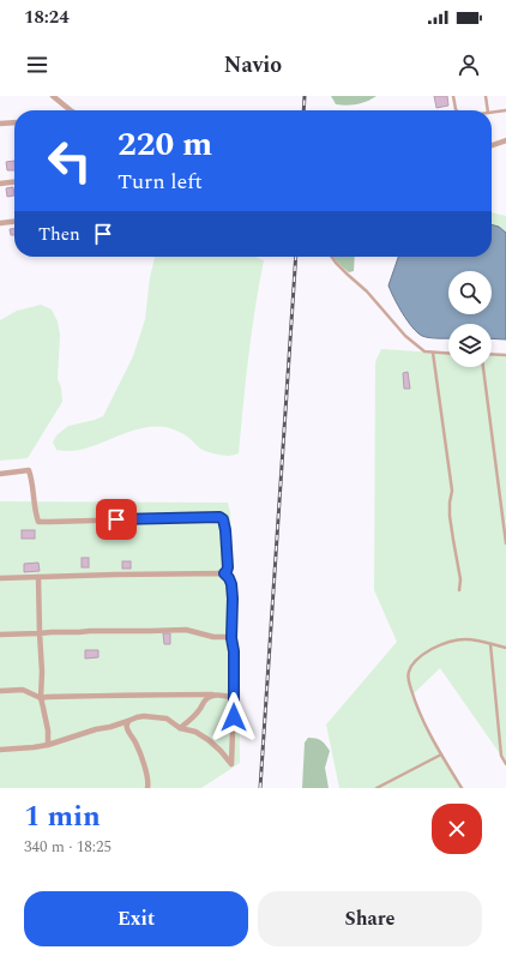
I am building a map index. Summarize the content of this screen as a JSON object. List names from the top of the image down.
{
  "page": {
    "status": "18:24",
    "header": "Navio",
    "turn": ["220 m", "Turn left"],
    "then": "Then",
    "heading": ["1 min", "340 m · 18:25"],
    "buttons": ["Exit", "Share"]
  }
}
